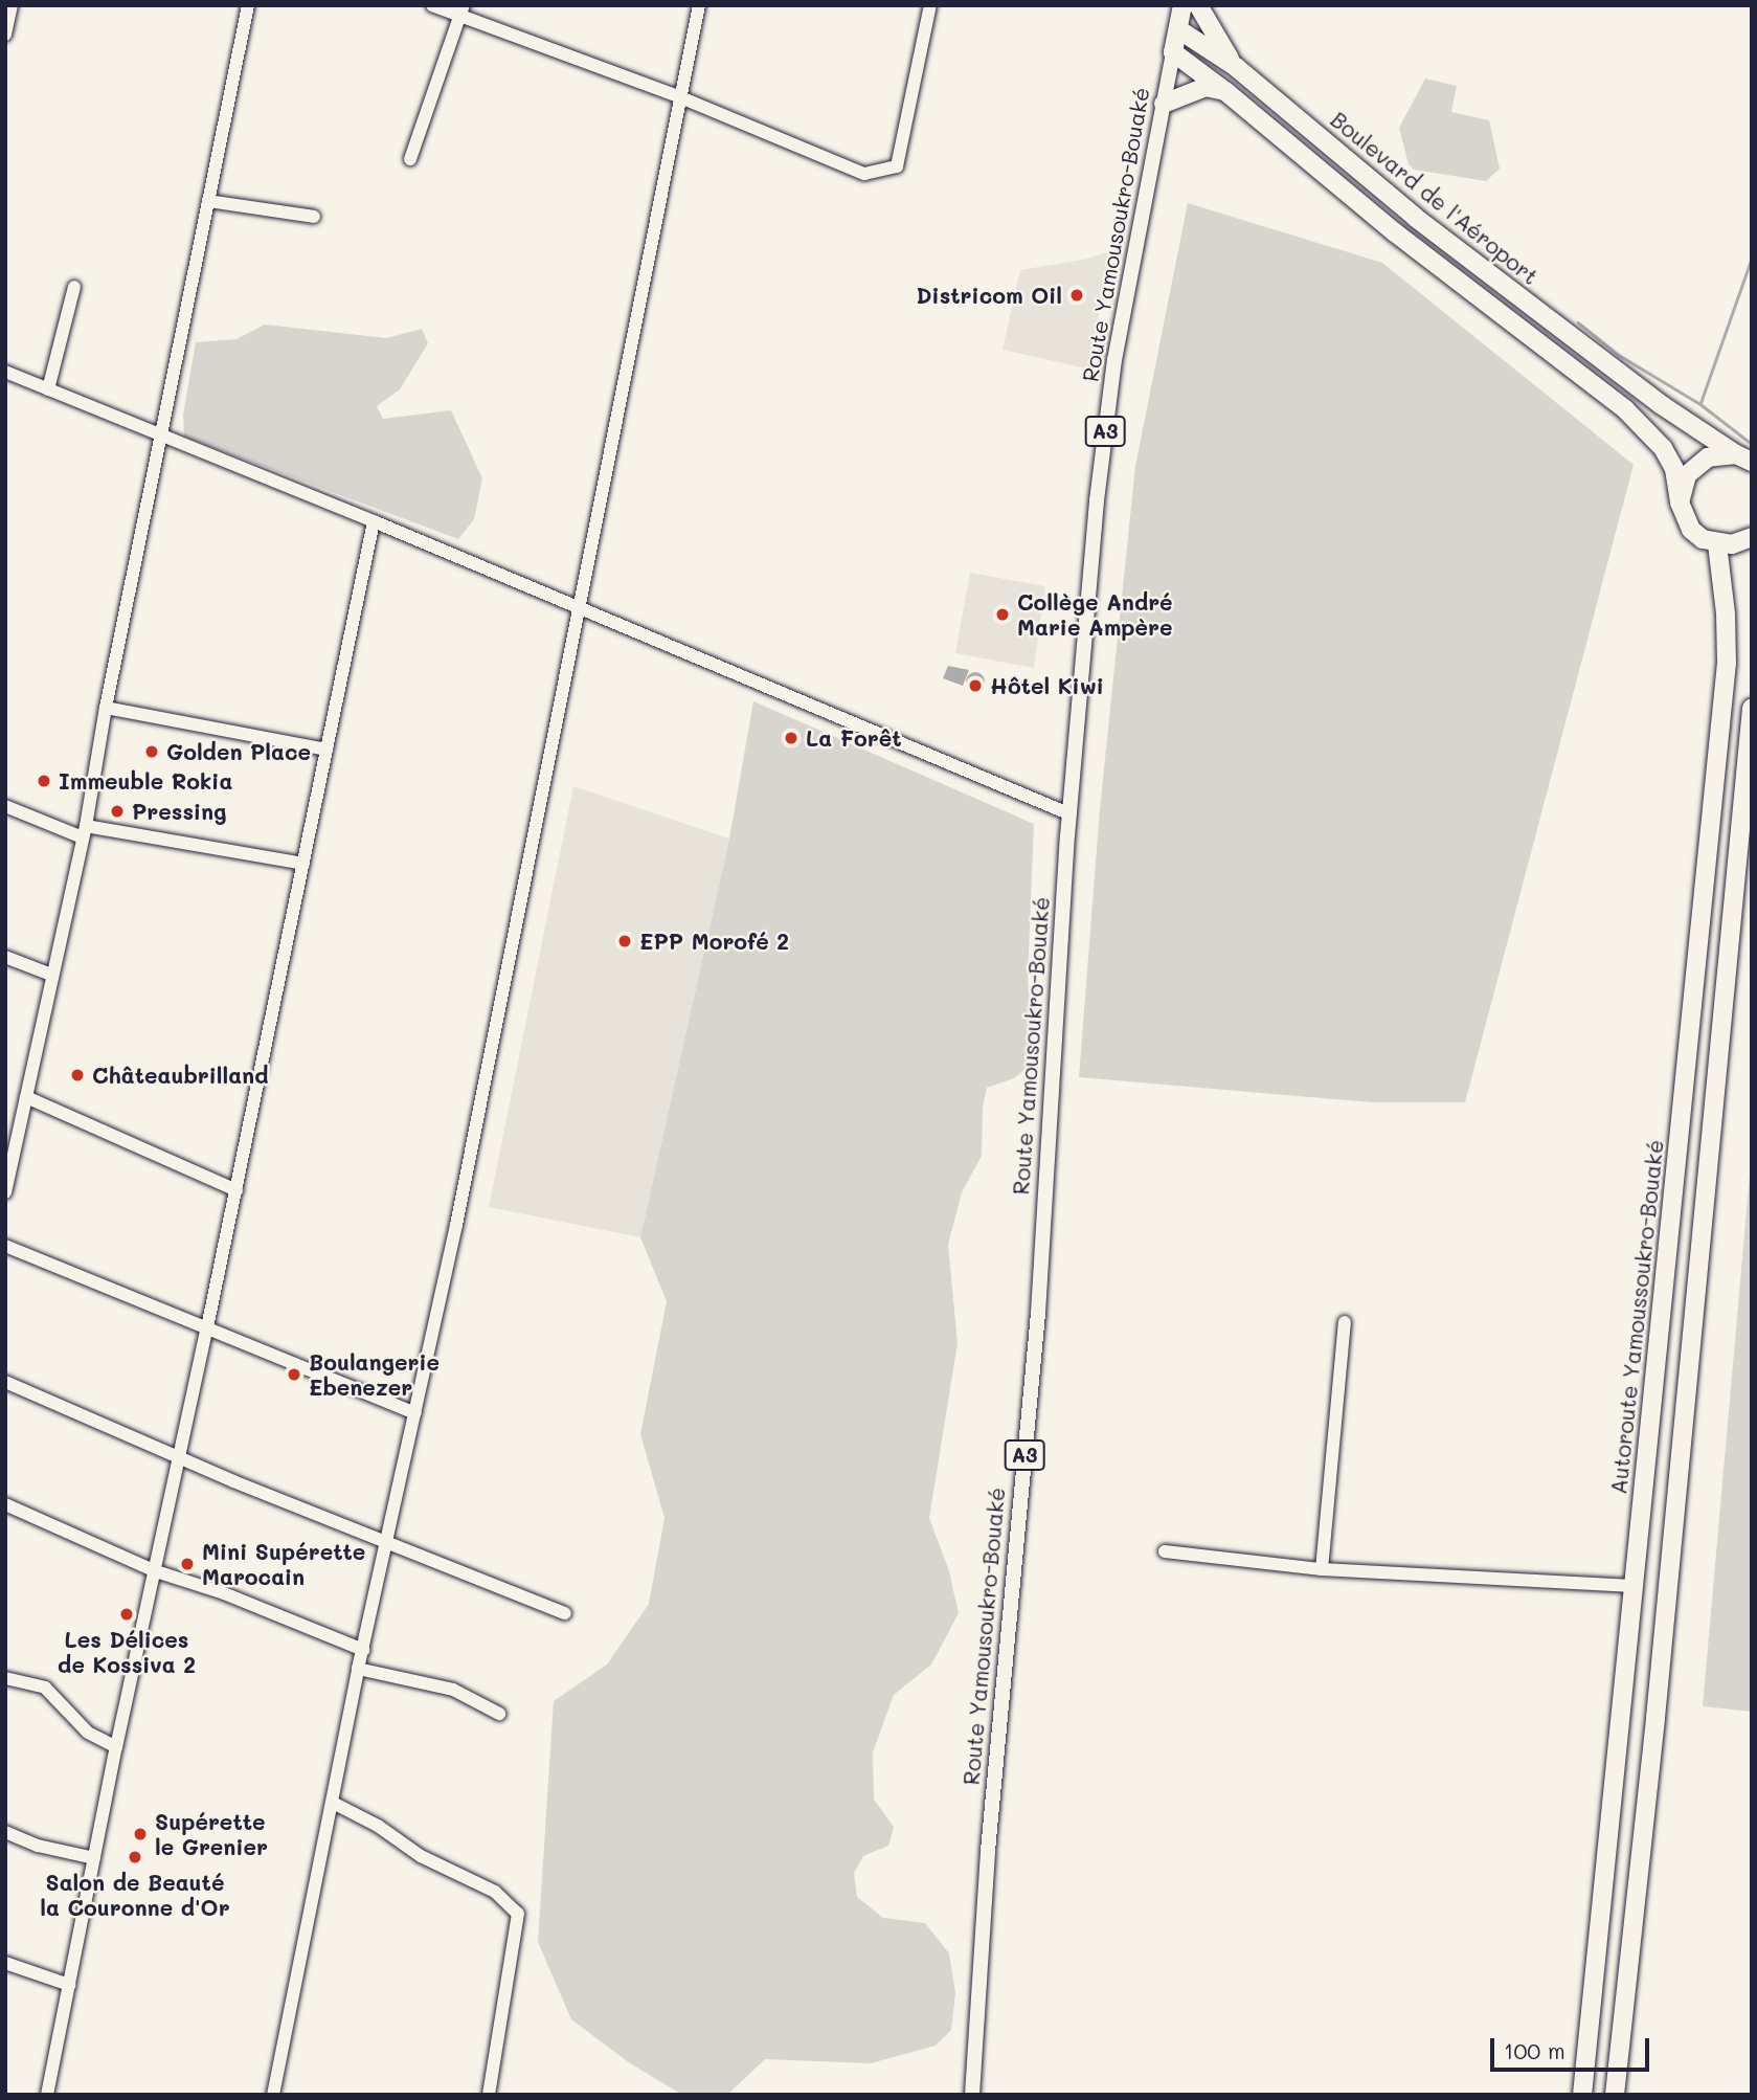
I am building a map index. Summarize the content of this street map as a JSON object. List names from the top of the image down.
{
  "streets": {
    "highway": [
      "Boulevard de l'Aéroport",
      "Route Yamousoukro-Bouaké",
      "A3",
      "Autoroute Yamoussoukro-Bouaké"
    ]
  },
  "crossings": [
    ["Boulevard de l'Aéroport", "Route Yamousoukro-Bouaké"]
  ],
  "places": [
    "Districom Oil",
    "Collège André Marie Ampère",
    "Hôtel Kiwi",
    "La Forêt",
    "Golden Place",
    "Immeuble Rokia",
    "Pressing",
    "EPP Morofé 2",
    "Châteaubrilland",
    "Boulangerie Ebenezer",
    "Mini Supérette Marocain",
    "Les Délices de Kossiva 2",
    "Supérette le Grenier",
    "Salon de Beauté la Couronne d'Or"
  ],
  "scale_bar": "100 m"
}
